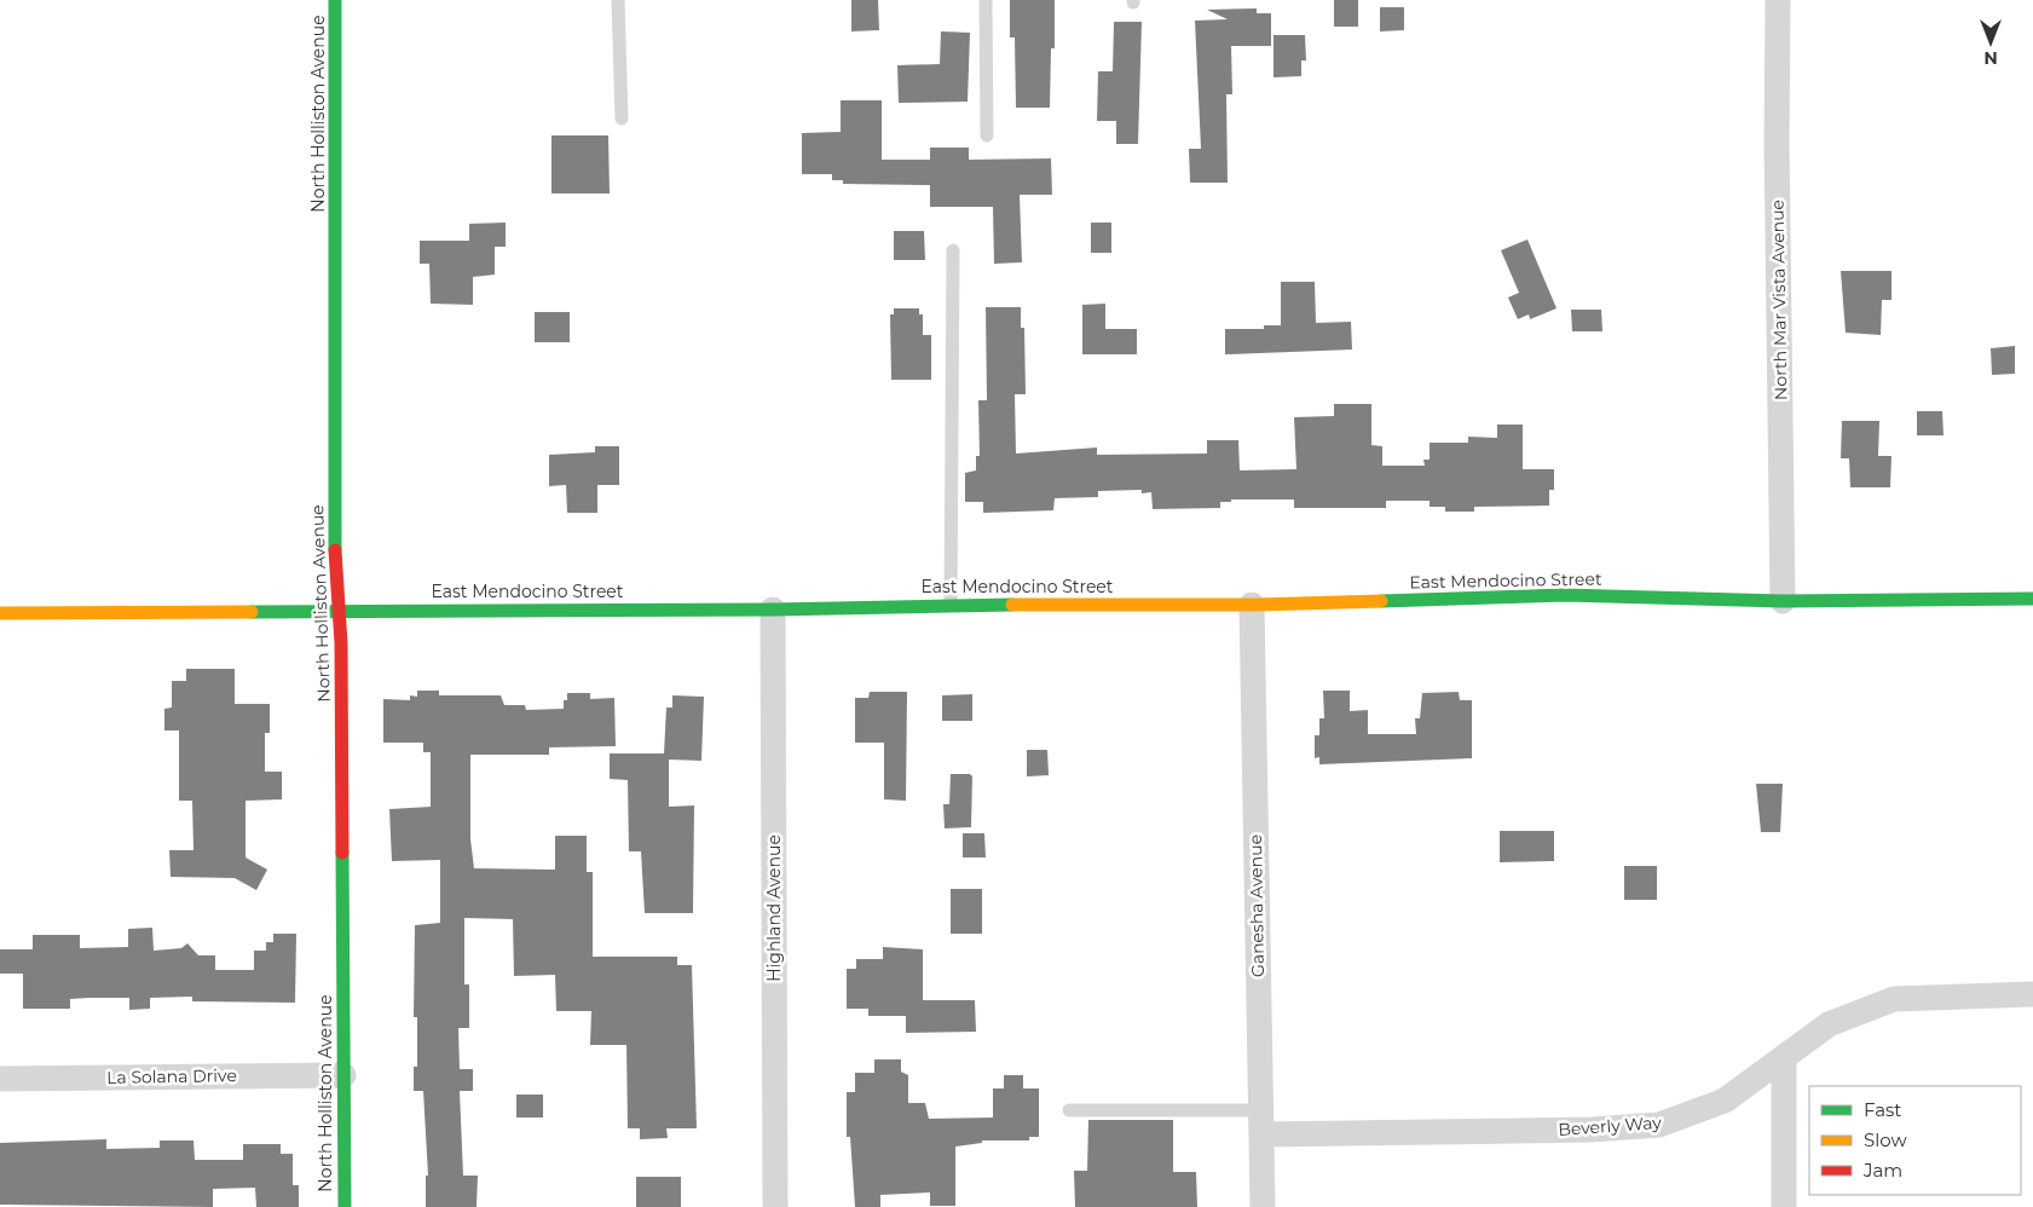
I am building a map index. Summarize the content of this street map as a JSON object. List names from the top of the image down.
{
  "streets": {
    "street": [
      "North Holliston Avenue",
      "North Mar Vista Avenue",
      "East Mendocino Street",
      "Ganesha Avenue",
      "Highland Avenue",
      "La Solana Drive",
      "Beverly Way"
    ]
  },
  "crossings": [
    ["North Holliston Avenue", "East Mendocino Street"],
    ["North Holliston Avenue", "La Solana Drive"],
    ["North Mar Vista Avenue", "East Mendocino Street"],
    ["East Mendocino Street", "Ganesha Avenue"],
    ["East Mendocino Street", "Highland Avenue"],
    ["Ganesha Avenue", "Beverly Way"]
  ],
  "legend": ["Fast", "Slow", "Jam"],
  "north": "bottom"
}
